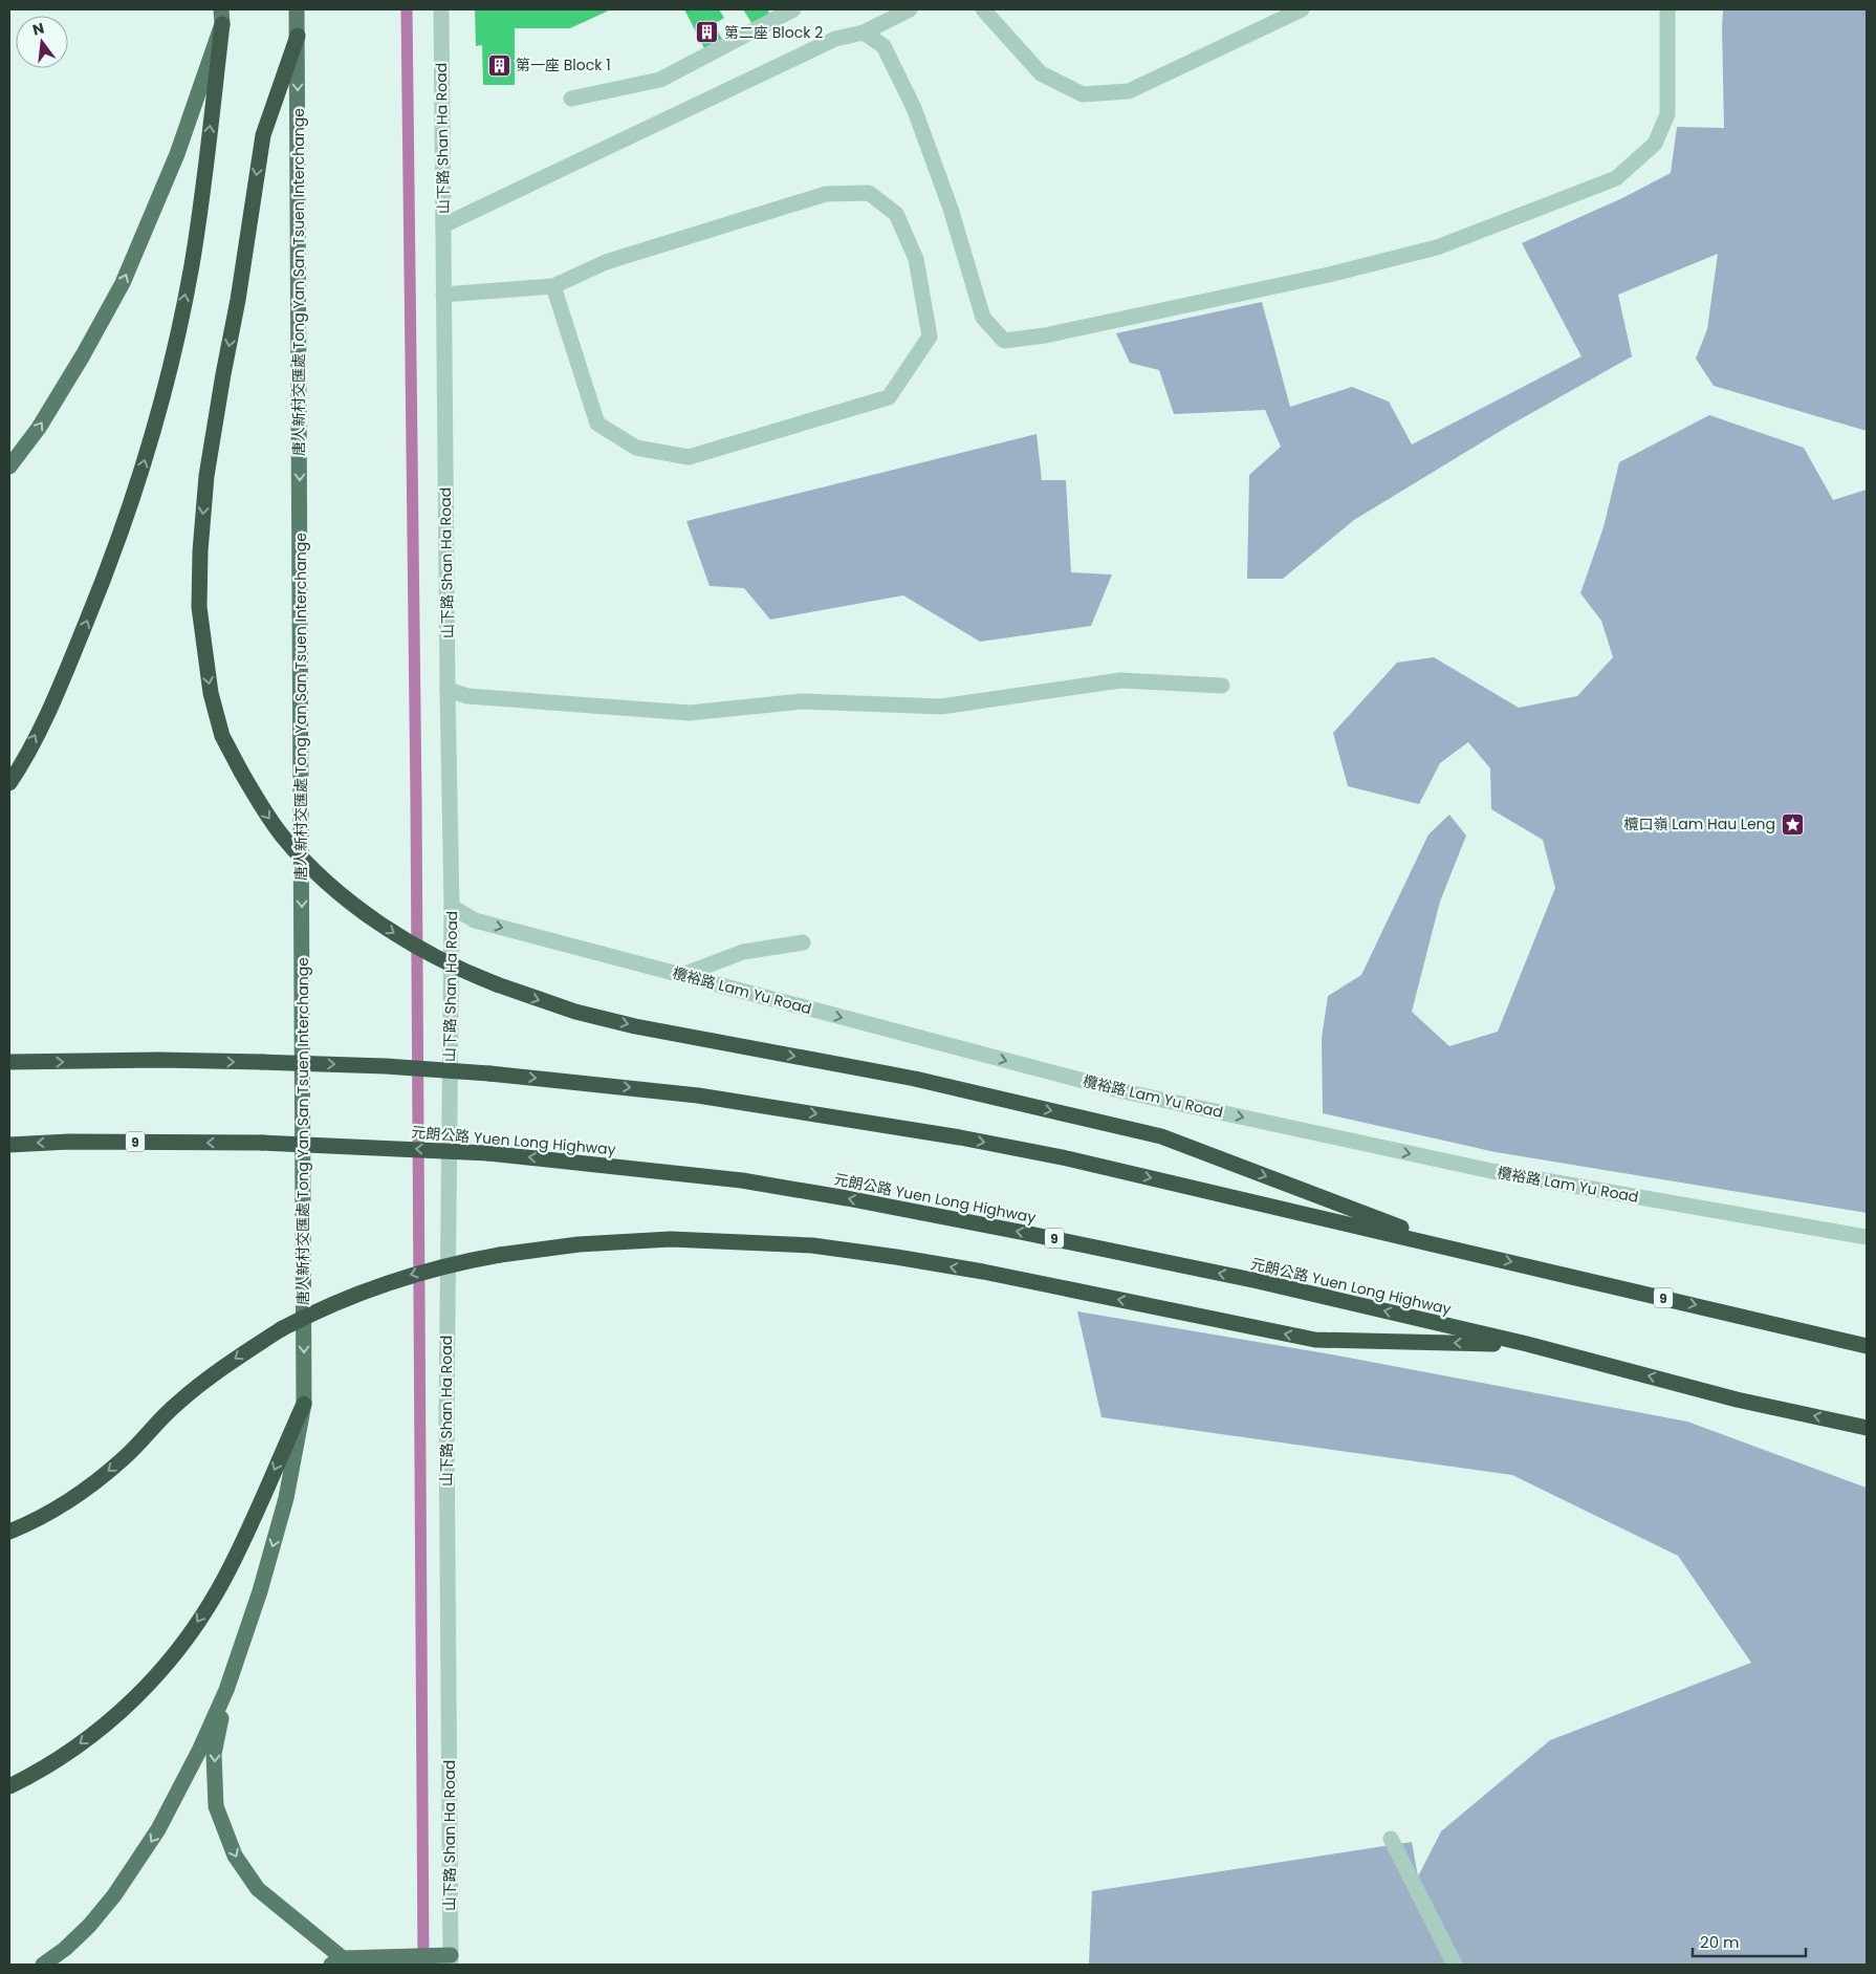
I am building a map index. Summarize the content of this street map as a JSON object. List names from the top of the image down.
{
  "streets": {
    "highway": ["元朗公路 Yuen Long Highway", "9"],
    "main road": ["唐人新村交匯處 Tong Yan San Tsuen Interchange"],
    "street": ["山下路 Shan Ha Road", "欖裕路 Lam Yu Road"]
  },
  "crossings": [
    ["山下路 Shan Ha Road", "欖裕路 Lam Yu Road"]
  ],
  "one_way": ["唐人新村交匯處 Tong Yan San Tsuen Interchange", "欖裕路 Lam Yu Road"],
  "places": {
    "building": ["第二座 Block 2", "第一座 Block 1"],
    "place": ["欖口嶺 Lam Hau Leng"]
  },
  "scale_bar": "20 m",
  "north": "top"
}
